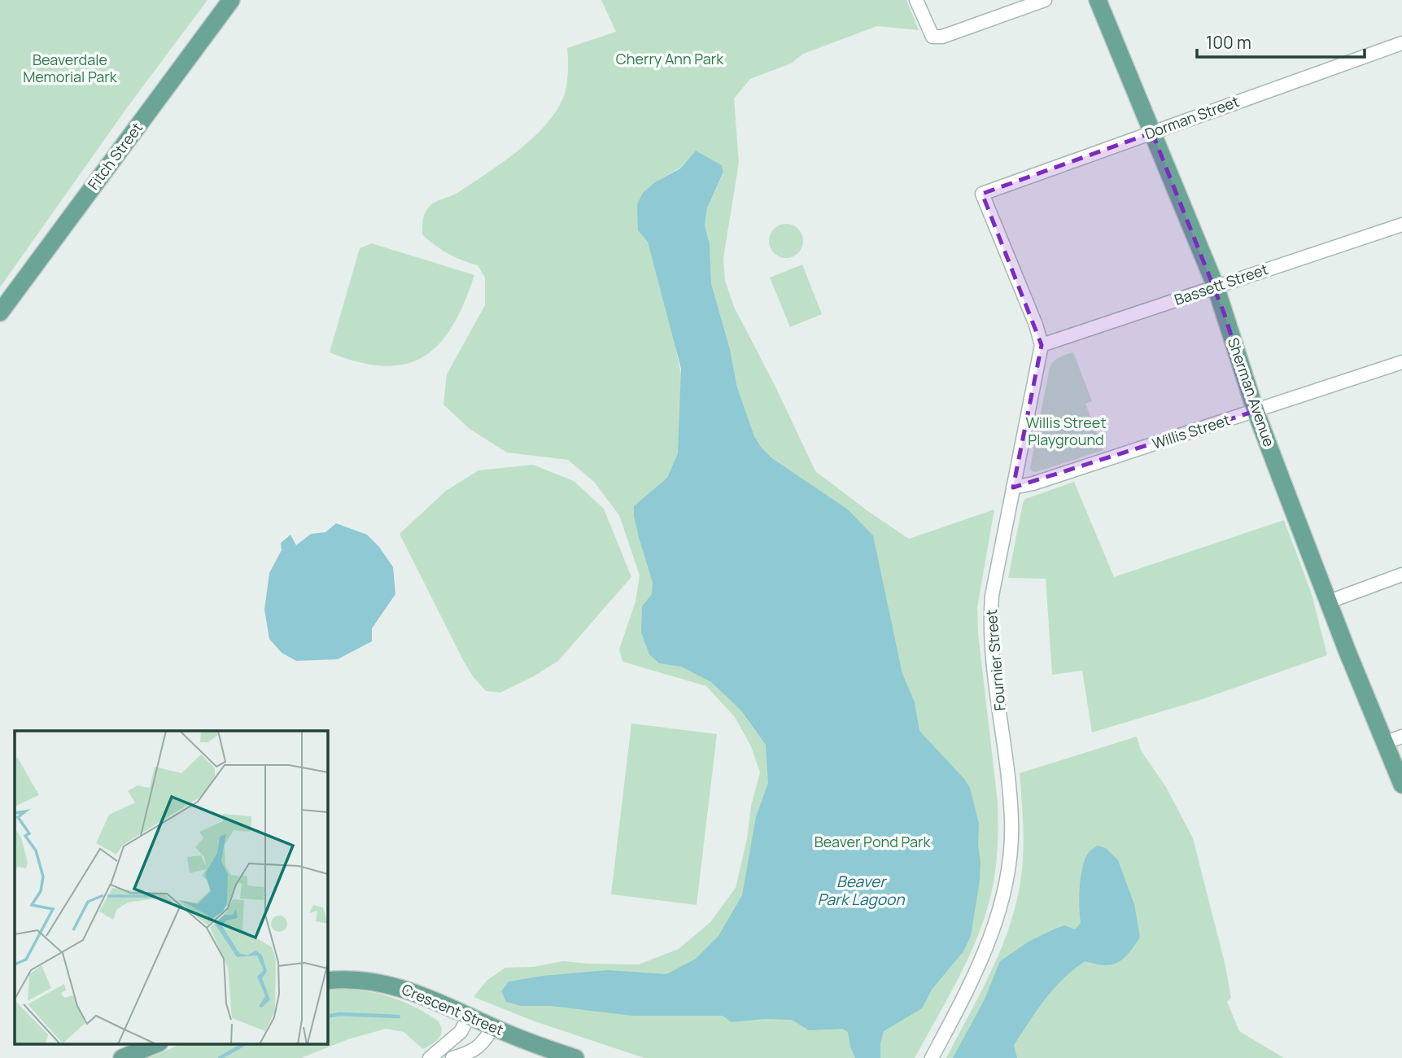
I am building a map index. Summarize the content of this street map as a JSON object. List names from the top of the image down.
{
  "streets": {
    "main road": ["Fitch Street", "Sherman Avenue", "Crescent Street"],
    "street": [
      "Dorman Street",
      "Bassett Street",
      "Willis Street",
      "Fournier Street"
    ]
  },
  "crossings": [
    ["Dorman Street", "Sherman Avenue"],
    ["Dorman Street", "Fournier Street"],
    ["Bassett Street", "Sherman Avenue"],
    ["Bassett Street", "Fournier Street"],
    ["Sherman Avenue", "Willis Street"],
    ["Willis Street", "Fournier Street"]
  ],
  "water": ["Beaver Park Lagoon"],
  "parks": [
    "Cherry Ann Park",
    "Beaverdale Memorial Park",
    "Willis Street Playground",
    "Beaver Pond Park"
  ],
  "scale_bar": "100 m"
}
